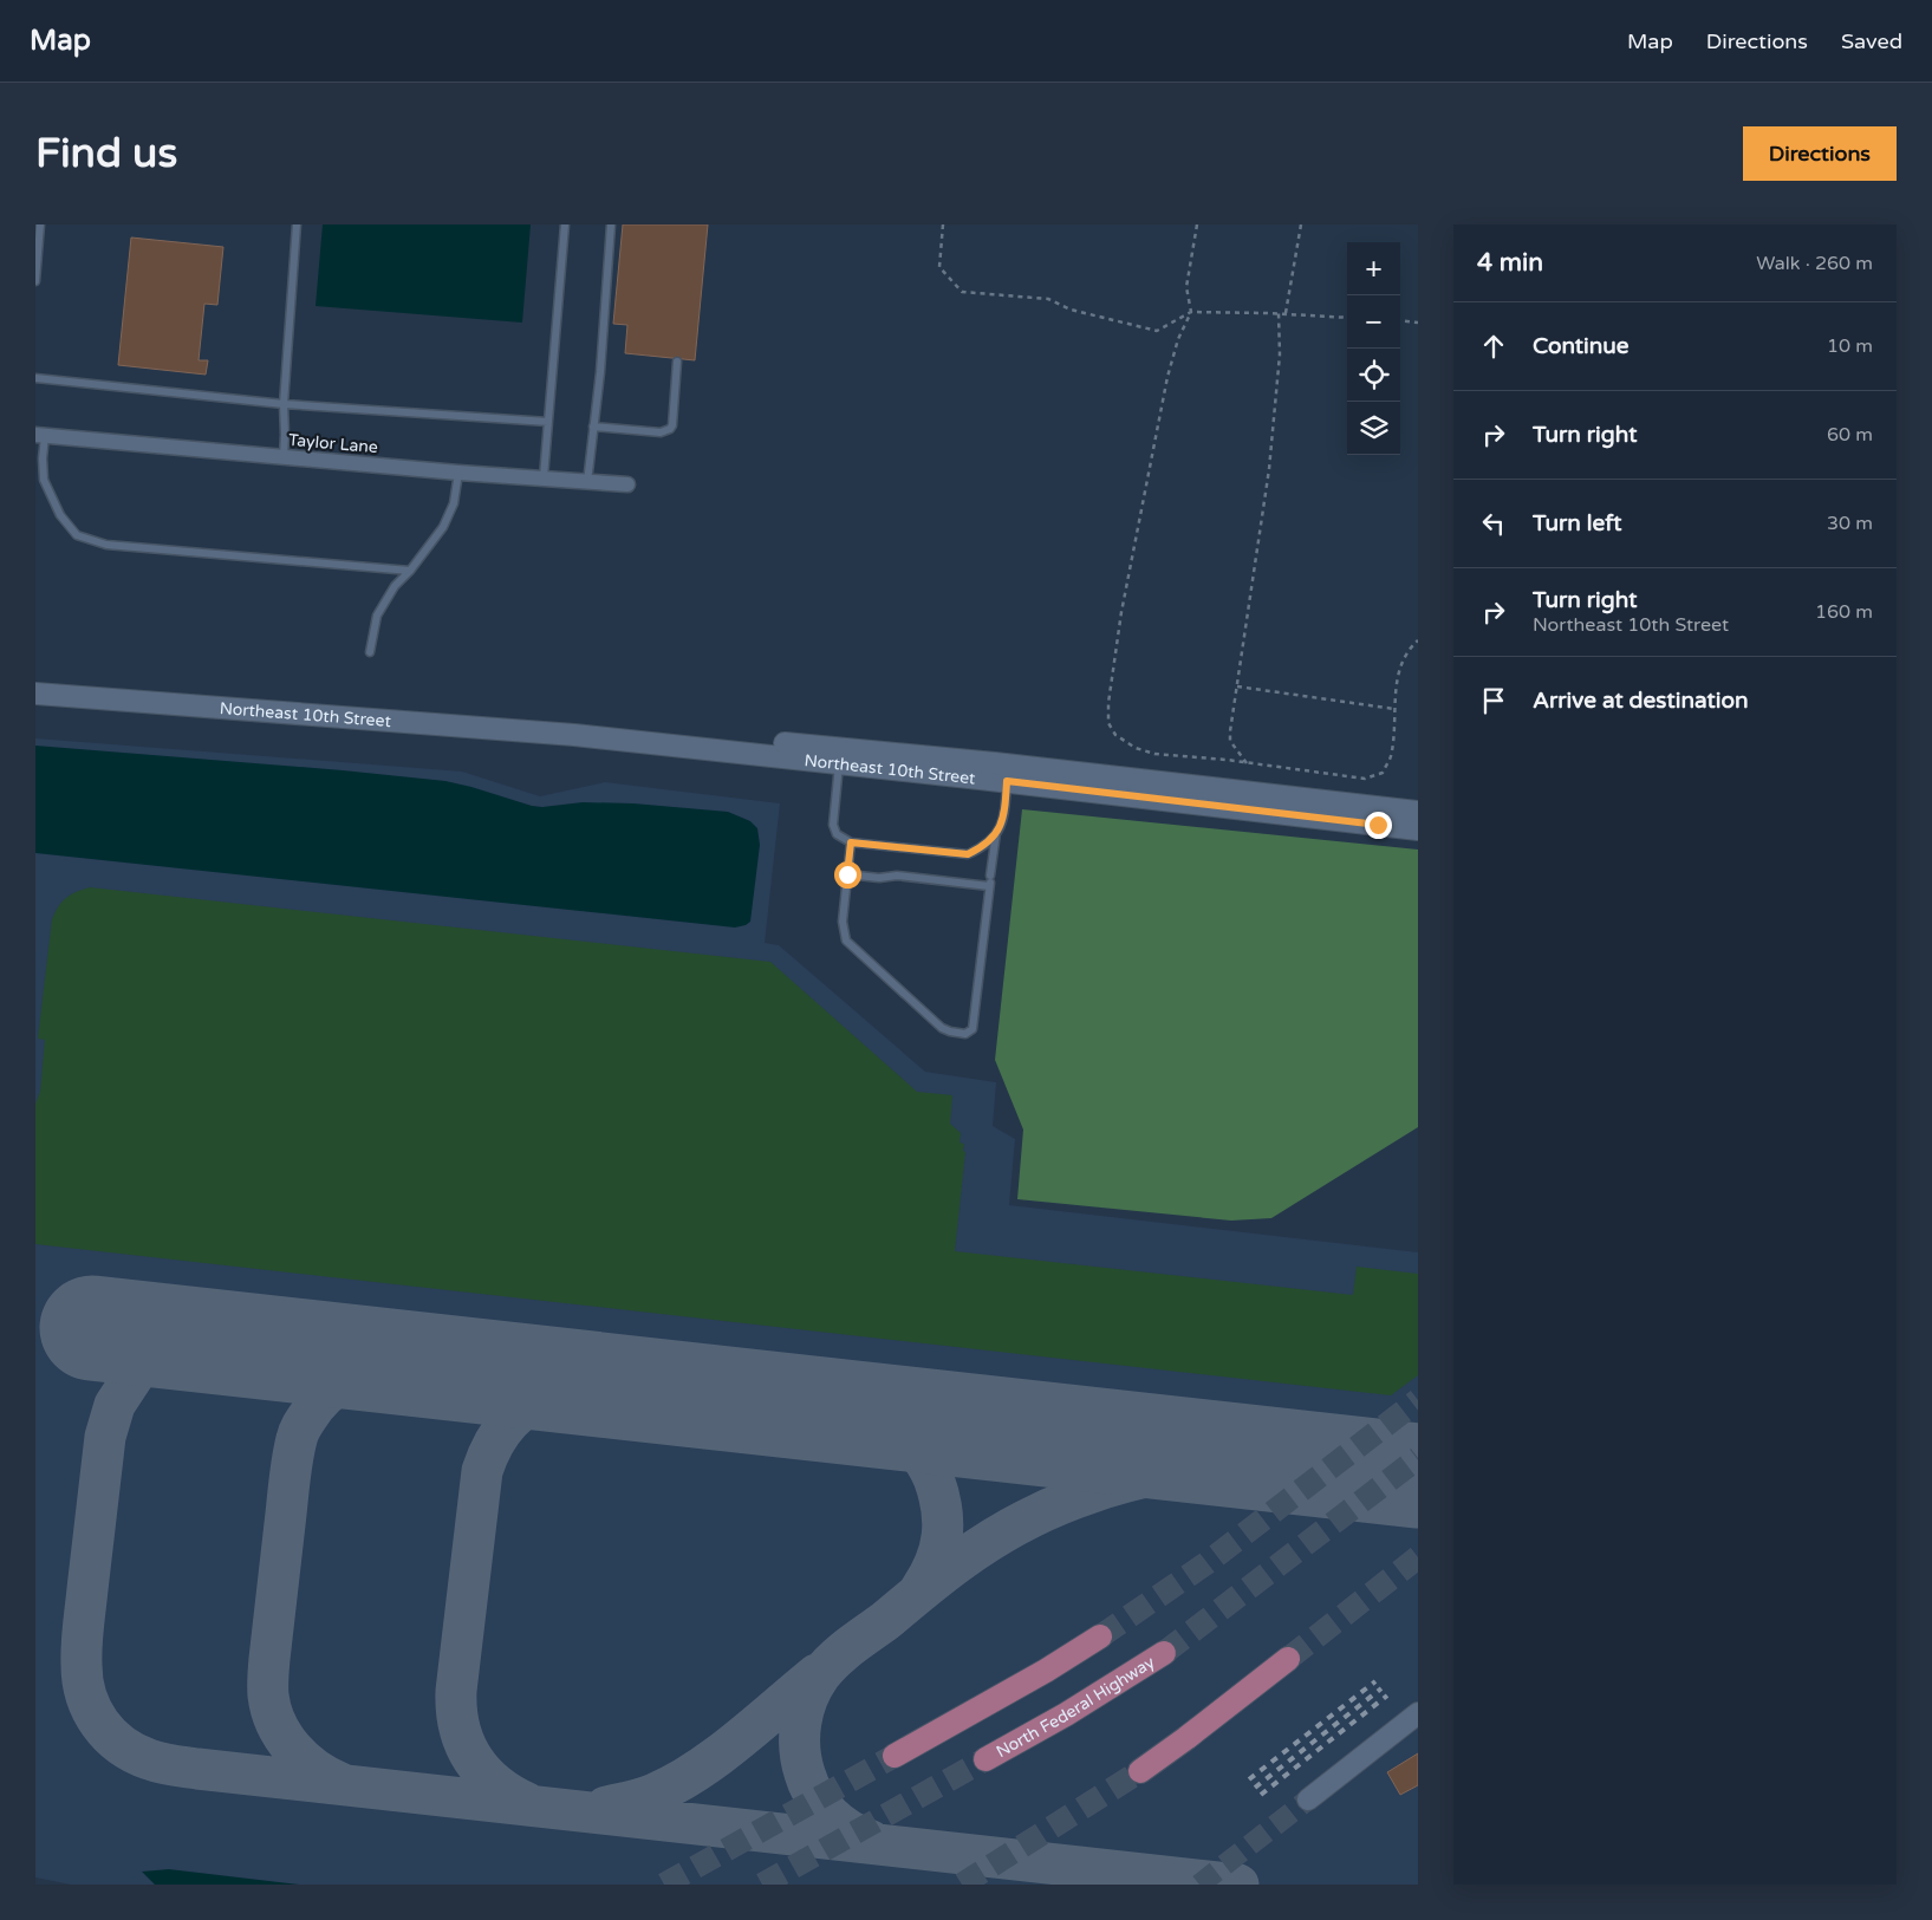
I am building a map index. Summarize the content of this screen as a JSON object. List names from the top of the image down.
{
  "streets": {
    "main road": ["North Federal Highway"],
    "street": ["Taylor Lane", "Northeast 10th Street"]
  },
  "page": {
    "header": "Map",
    "nav": ["Map", "Directions", "Saved"],
    "buttons": "Directions",
    "title": "Find us",
    "heading": ["4 min", "Walk · 260 m"],
    "map_buttons": ["+", "−"],
    "list": [
      ["Continue", "10 m"],
      ["Turn right", "60 m"],
      ["Turn left", "30 m"],
      ["Turn right", "Northeast 10th Street", "160 m"],
      "Arrive at destination"
    ]
  }
}
